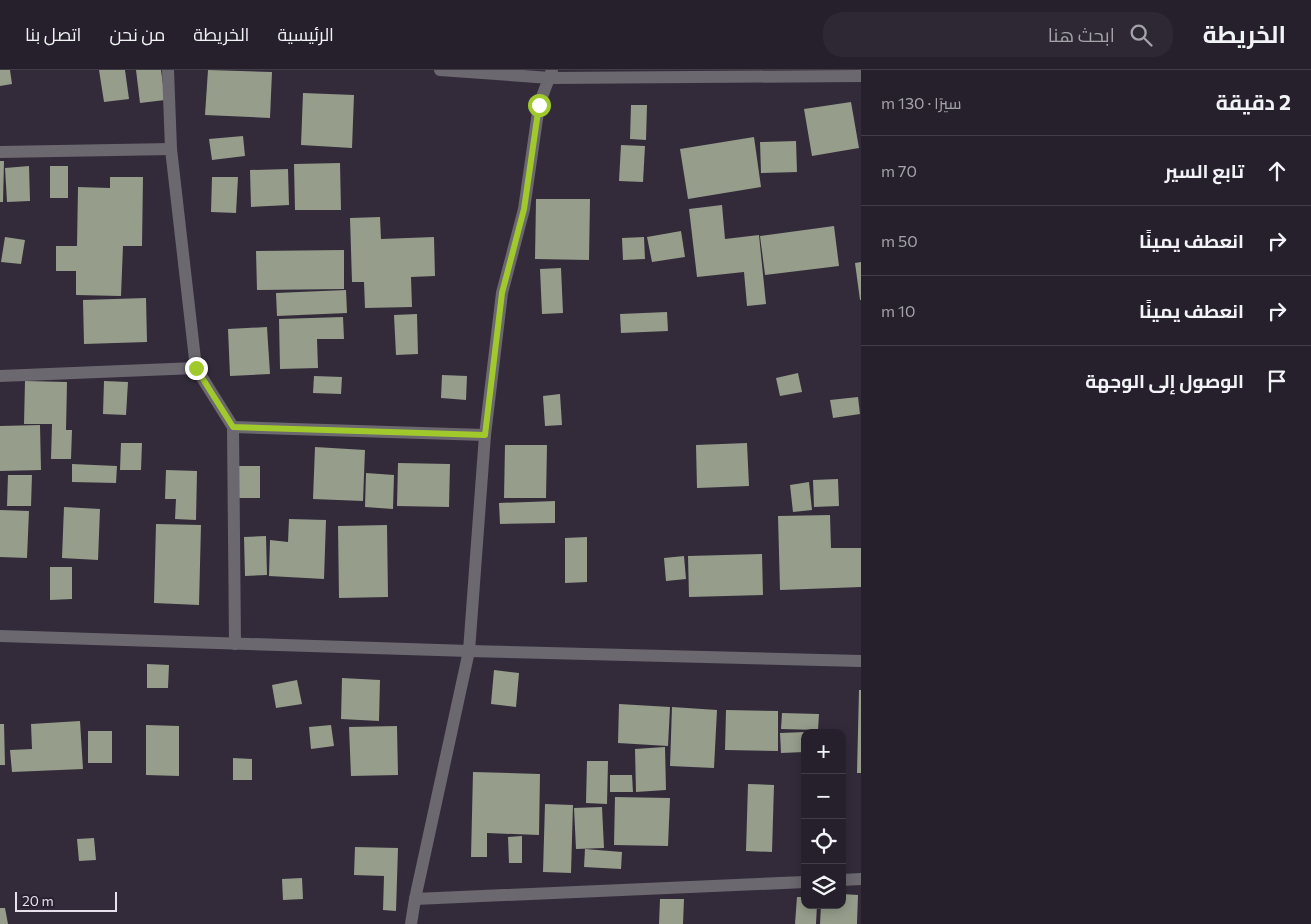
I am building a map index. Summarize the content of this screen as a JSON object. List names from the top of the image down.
{
  "scale_bar": "20 m",
  "page": {
    "header": "الخريطة",
    "search": "ابحث هنا",
    "nav": [
      "الرئيسية",
      "الخريطة",
      "من نحن",
      "اتصل بنا"
    ],
    "heading": ["2 دقيقة", "سيرًا · 130 m"],
    "list": [
      ["تابع السير", "70 m"],
      ["انعطف يمينًا", "50 m"],
      ["انعطف يمينًا", "10 m"],
      "الوصول إلى الوجهة"
    ],
    "map_buttons": ["+", "−"],
    "scale": "20 m"
  }
}
